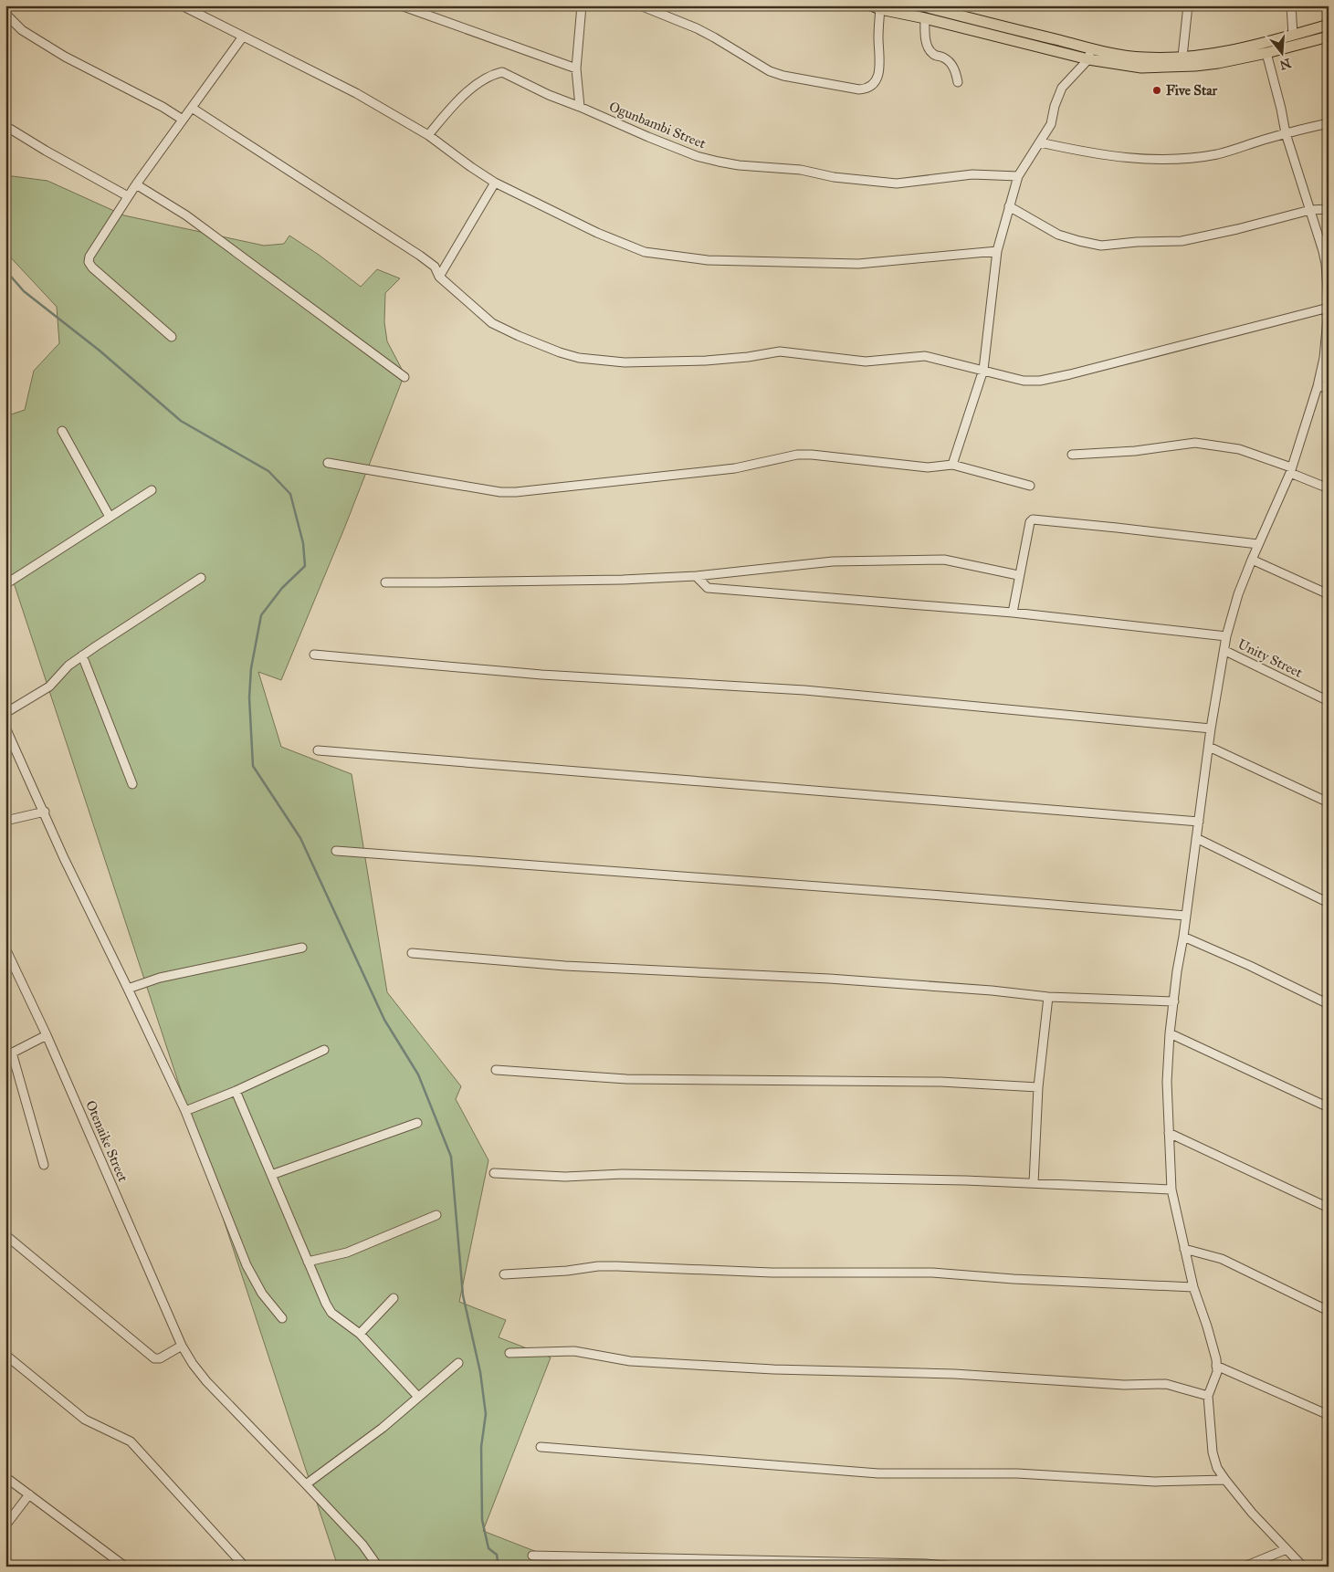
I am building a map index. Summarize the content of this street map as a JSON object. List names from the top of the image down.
{
  "streets": {
    "street": ["Ogunbambi Street", "Unity Street", "Otenaike Street"]
  },
  "places": ["Five Star"],
  "north": "bottom"
}
